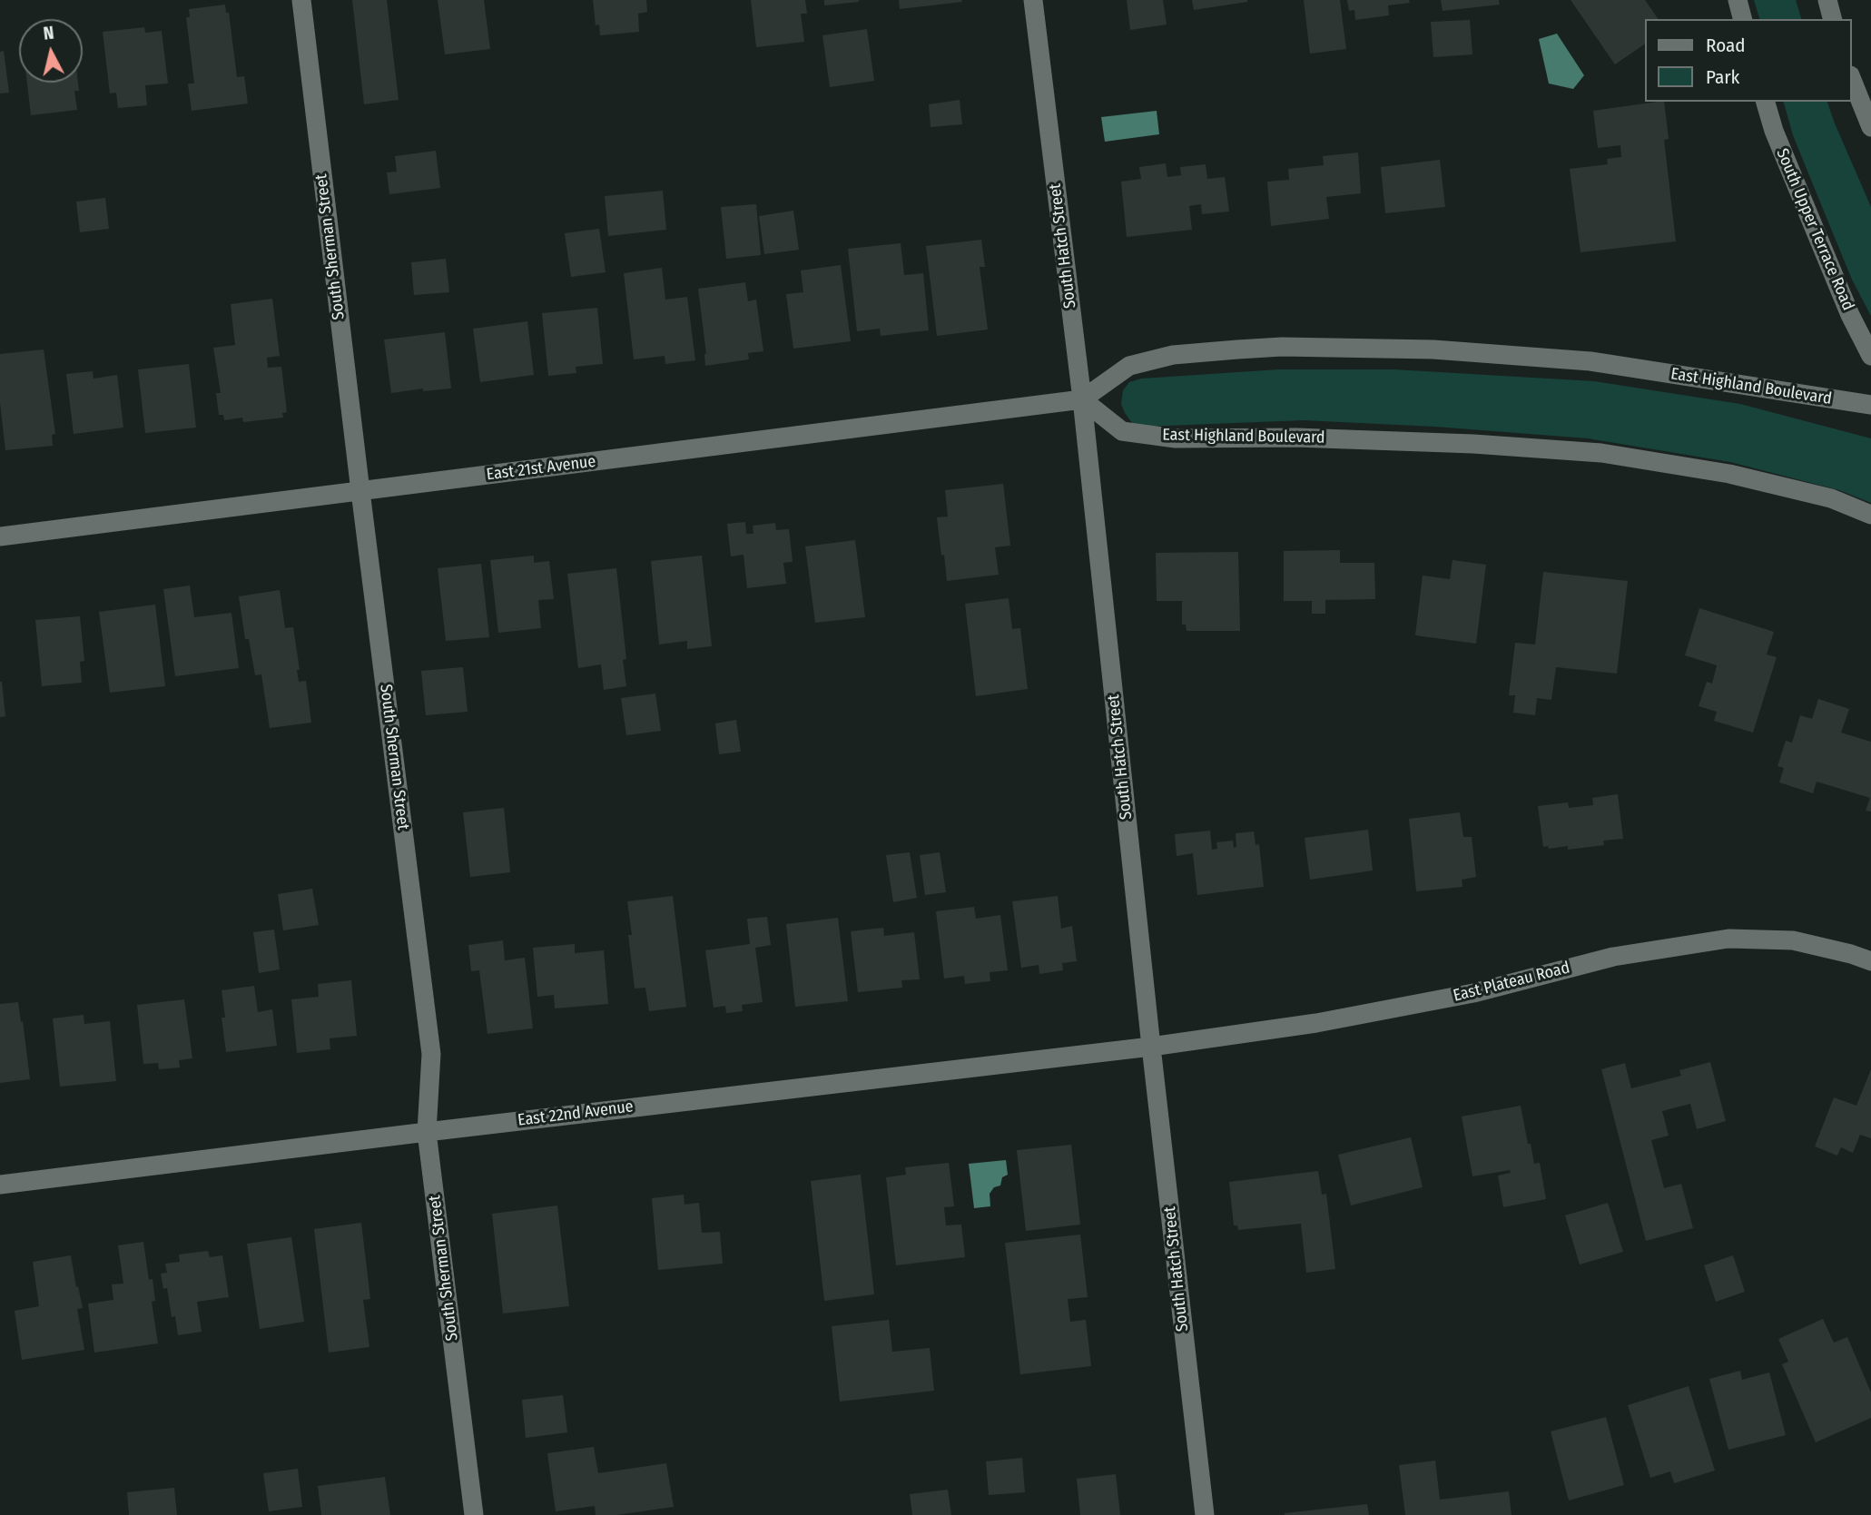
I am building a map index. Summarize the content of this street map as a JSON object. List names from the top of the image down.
{
  "streets": {
    "street": [
      "South Upper Terrace Road",
      "South Hatch Street",
      "South Sherman Street",
      "East Highland Boulevard",
      "East 21st Avenue",
      "East Plateau Road",
      "East 22nd Avenue"
    ]
  },
  "crossings": [
    ["South Hatch Street", "East Highland Boulevard"],
    ["South Hatch Street", "East 21st Avenue"],
    ["South Hatch Street", "East Plateau Road"],
    ["South Hatch Street", "East 22nd Avenue"],
    ["South Sherman Street", "East 21st Avenue"],
    ["South Sherman Street", "East 22nd Avenue"],
    ["East Highland Boulevard", "East 21st Avenue"],
    ["East Plateau Road", "East 22nd Avenue"]
  ],
  "legend": ["Road", "Park"],
  "north": "top"
}
